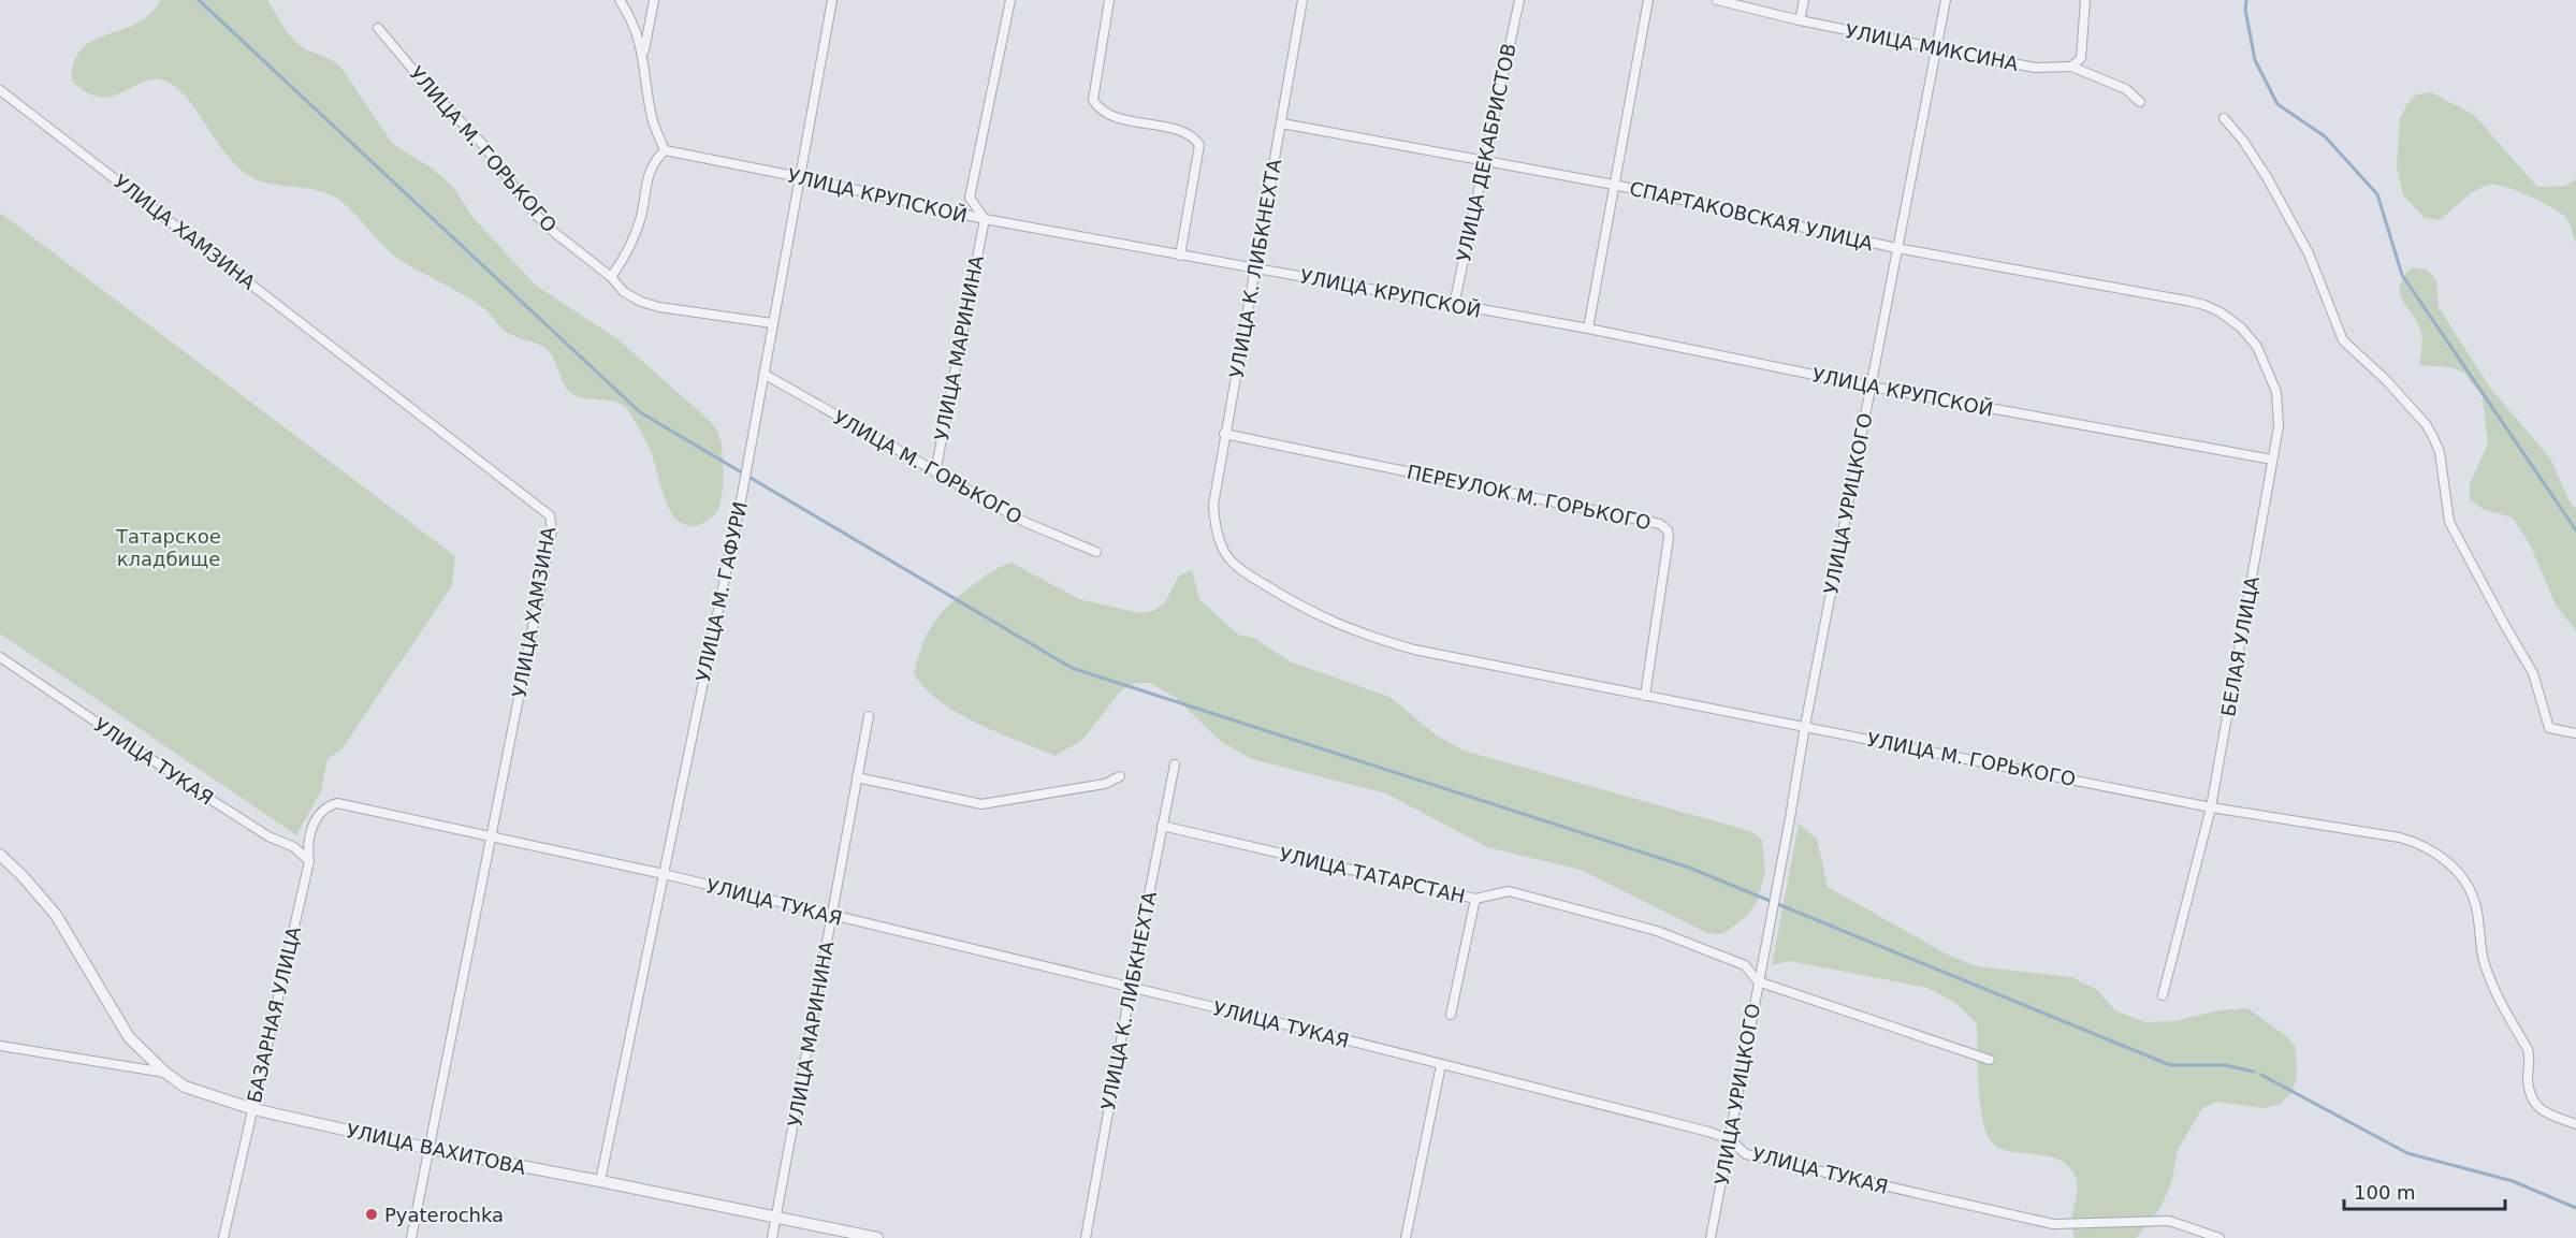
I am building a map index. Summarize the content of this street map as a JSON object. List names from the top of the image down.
{
  "streets": {
    "street": [
      "УЛИЦА МИКСИНА",
      "УЛИЦА М. ГОРЬКОГО",
      "УЛИЦА ДЕКАБРИСТОВ",
      "УЛИЦА КРУПСКОЙ",
      "СПАРТАКОВСКАЯ УЛИЦА",
      "УЛИЦА ХАМЗИНА",
      "УЛИЦА К. ЛИБКНЕХТА",
      "УЛИЦА МАРИНИНА",
      "ПЕРЕУЛОК М. ГОРЬКОГО",
      "УЛИЦА УРИЦКОГО",
      "УЛИЦА М. ГАФУРИ",
      "БЕЛАЯ УЛИЦА",
      "УЛИЦА ТУКАЯ",
      "УЛИЦА ТАТАРСТАН",
      "БАЗАРНАЯ УЛИЦА",
      "УЛИЦА ВАХИТОВА"
    ]
  },
  "crossings": [
    ["УЛИЦА МИКСИНА", "УЛИЦА УРИЦКОГО"],
    ["УЛИЦА М. ГОРЬКОГО", "УЛИЦА К. ЛИБКНЕХТА"],
    ["УЛИЦА М. ГОРЬКОГО", "УЛИЦА МАРИНИНА"],
    ["УЛИЦА М. ГОРЬКОГО", "ПЕРЕУЛОК М. ГОРЬКОГО"],
    ["УЛИЦА М. ГОРЬКОГО", "УЛИЦА УРИЦКОГО"],
    ["УЛИЦА М. ГОРЬКОГО", "УЛИЦА М. ГАФУРИ"],
    ["УЛИЦА М. ГОРЬКОГО", "БЕЛАЯ УЛИЦА"],
    ["УЛИЦА ДЕКАБРИСТОВ", "УЛИЦА КРУПСКОЙ"],
    ["УЛИЦА ДЕКАБРИСТОВ", "СПАРТАКОВСКАЯ УЛИЦА"],
    ["УЛИЦА КРУПСКОЙ", "УЛИЦА К. ЛИБКНЕХТА"],
    ["УЛИЦА КРУПСКОЙ", "УЛИЦА МАРИНИНА"],
    ["УЛИЦА КРУПСКОЙ", "УЛИЦА УРИЦКОГО"],
    ["УЛИЦА КРУПСКОЙ", "УЛИЦА М. ГАФУРИ"],
    ["УЛИЦА КРУПСКОЙ", "БЕЛАЯ УЛИЦА"],
    ["СПАРТАКОВСКАЯ УЛИЦА", "УЛИЦА К. ЛИБКНЕХТА"],
    ["СПАРТАКОВСКАЯ УЛИЦА", "УЛИЦА УРИЦКОГО"],
    ["СПАРТАКОВСКАЯ УЛИЦА", "БЕЛАЯ УЛИЦА"],
    ["УЛИЦА ХАМЗИНА", "УЛИЦА ТУКАЯ"],
    ["УЛИЦА ХАМЗИНА", "УЛИЦА ВАХИТОВА"],
    ["УЛИЦА К. ЛИБКНЕХТА", "ПЕРЕУЛОК М. ГОРЬКОГО"],
    ["УЛИЦА К. ЛИБКНЕХТА", "УЛИЦА ТУКАЯ"],
    ["УЛИЦА К. ЛИБКНЕХТА", "УЛИЦА ТАТАРСТАН"],
    ["УЛИЦА МАРИНИНА", "УЛИЦА ТУКАЯ"],
    ["УЛИЦА МАРИНИНА", "УЛИЦА ВАХИТОВА"],
    ["УЛИЦА УРИЦКОГО", "УЛИЦА ТУКАЯ"],
    ["УЛИЦА УРИЦКОГО", "УЛИЦА ТАТАРСТАН"],
    ["УЛИЦА М. ГАФУРИ", "УЛИЦА ТУКАЯ"],
    ["УЛИЦА М. ГАФУРИ", "УЛИЦА ВАХИТОВА"],
    ["УЛИЦА ТУКАЯ", "БАЗАРНАЯ УЛИЦА"],
    ["БАЗАРНАЯ УЛИЦА", "УЛИЦА ВАХИТОВА"]
  ],
  "parks": ["Татарское кладбище"],
  "places": ["Pyaterochka"],
  "scale_bar": "100 m"
}
